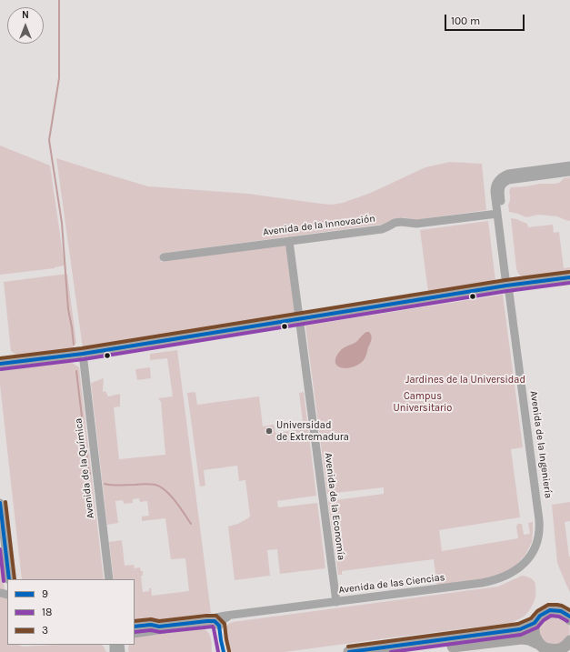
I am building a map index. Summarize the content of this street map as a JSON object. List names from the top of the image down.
{
  "streets": {
    "street": [
      "Avenida de la Innovación",
      "Avenida de la Ingeniería",
      "Avenida de la Química",
      "Avenida de la Economía",
      "Avenida de las Ciencias"
    ]
  },
  "crossings": [
    ["Avenida de la Innovación", "Avenida de la Economía"],
    ["Avenida de la Ingeniería", "Avenida de las Ciencias"],
    ["Avenida de la Economía", "Avenida de las Ciencias"]
  ],
  "parks": ["Jardines de la Universidad", "Campus Universitario"],
  "places": ["Universidad de Extremadura"],
  "lines": ["transit line 3", "transit line 9", "transit line 18"],
  "legend": ["9", "18", "3"],
  "scale_bar": "100 m",
  "north": "top"
}
